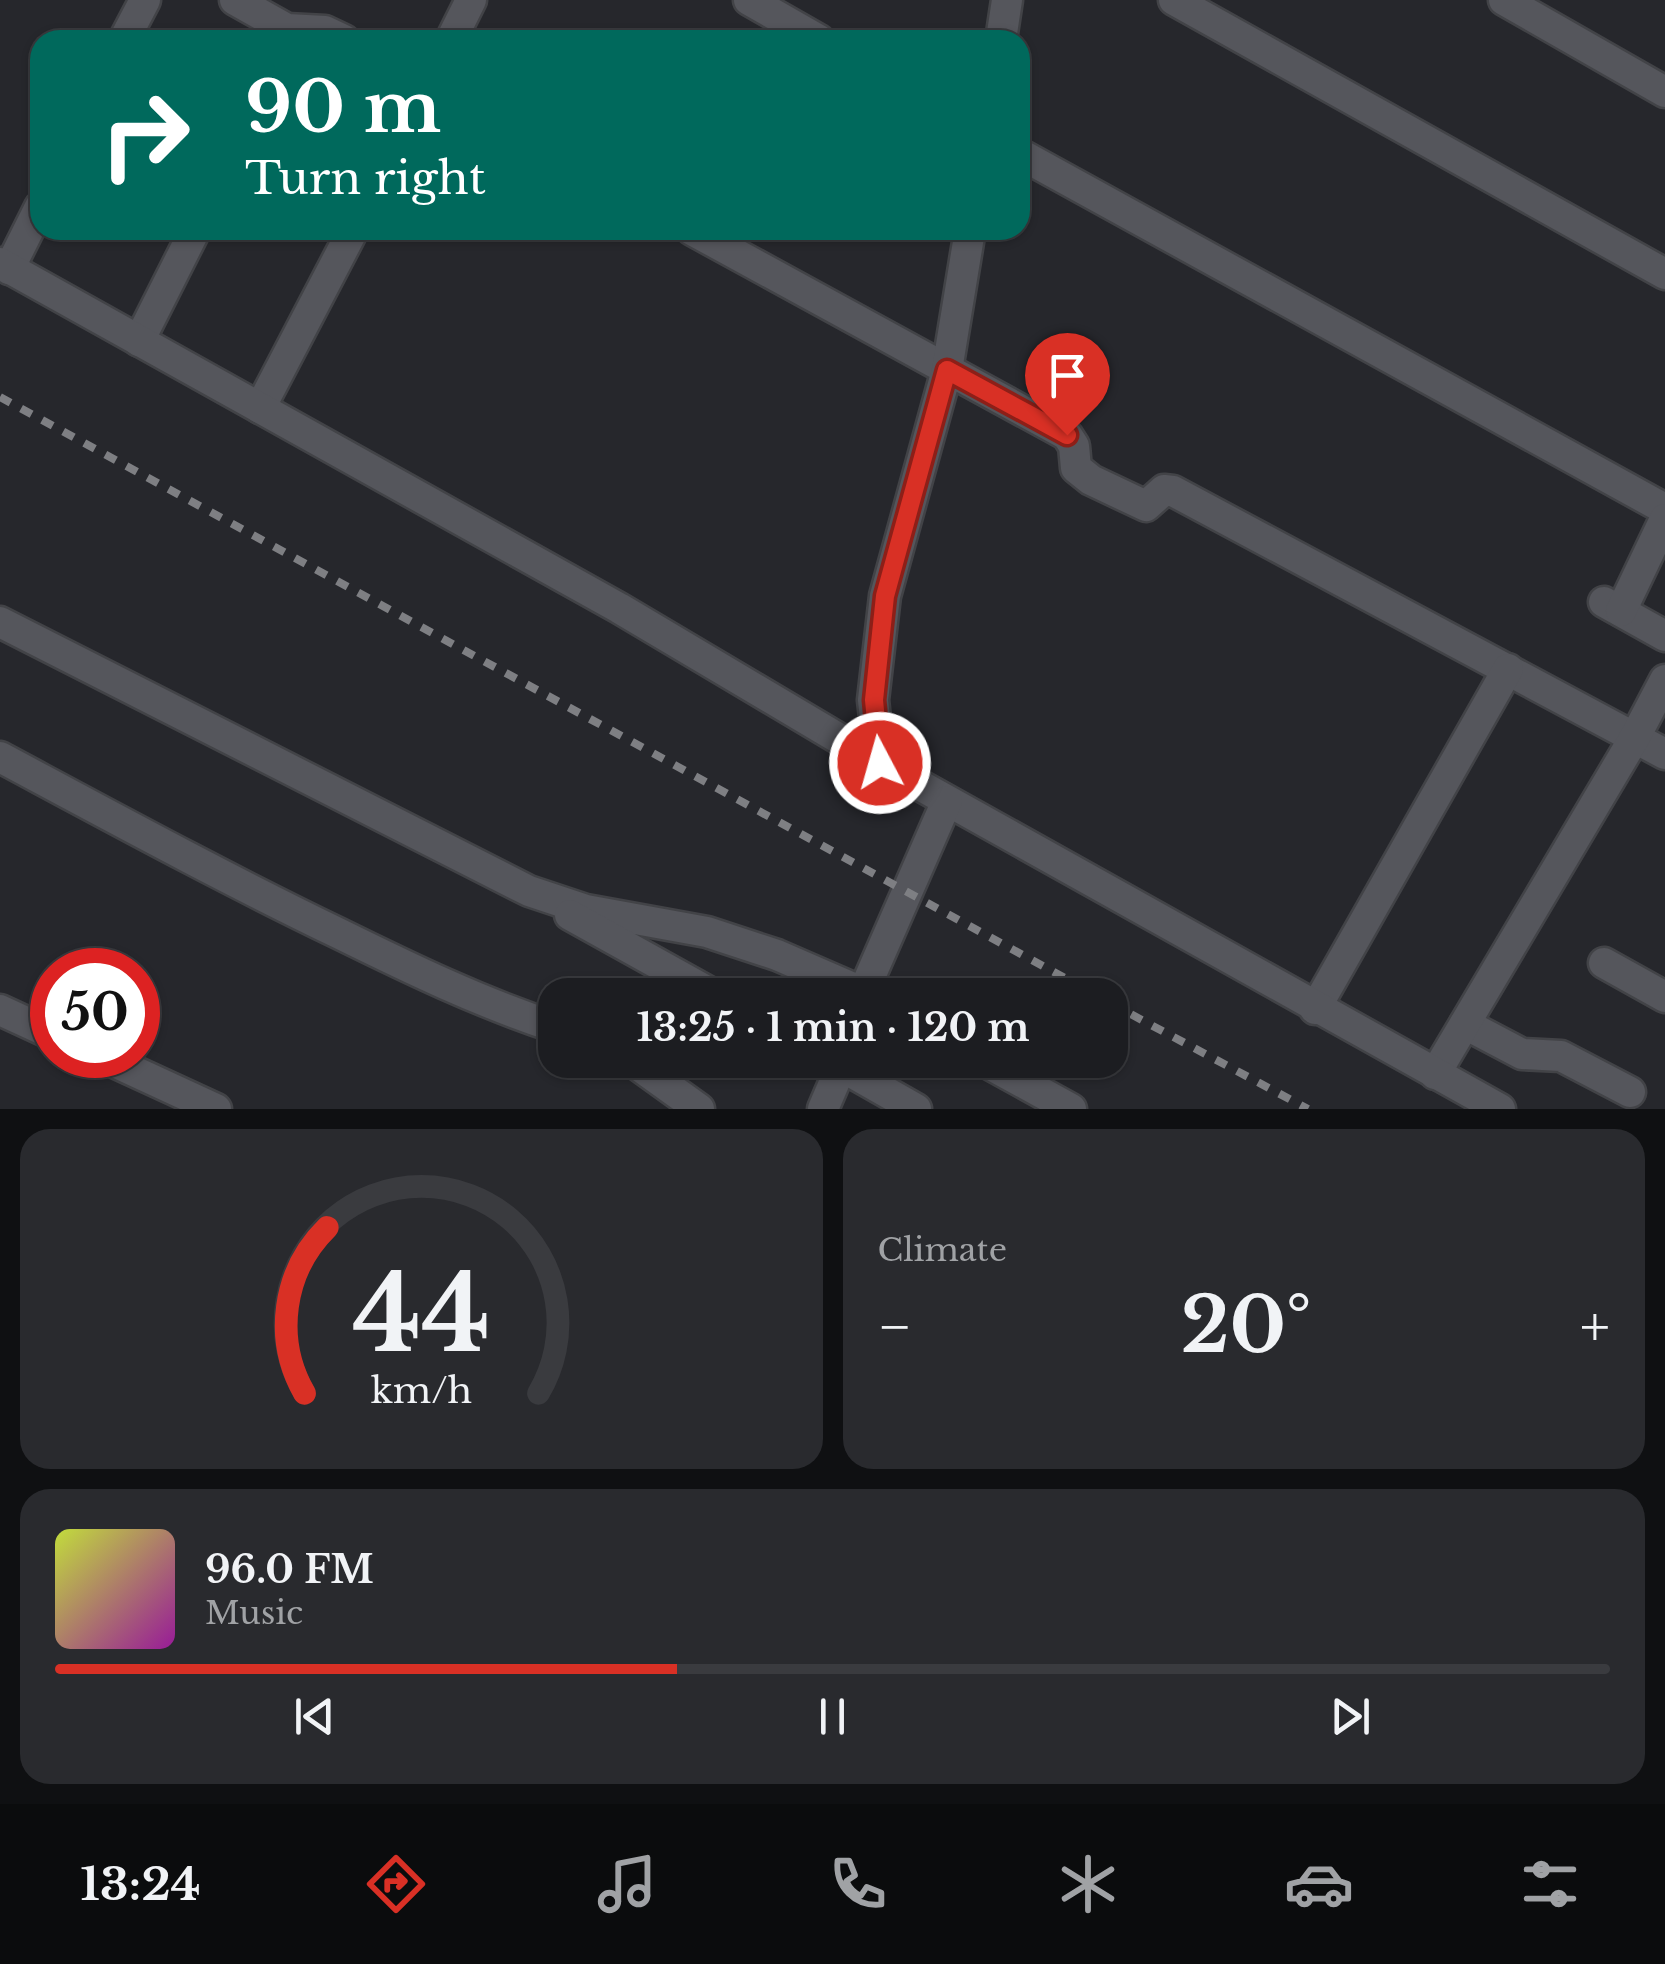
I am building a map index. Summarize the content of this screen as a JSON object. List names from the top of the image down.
{
  "page": {
    "turn": ["90 m", "Turn right"],
    "limit": "50",
    "trip": "13:25 · 1 min · 120 m",
    "tile": "Climate",
    "heat": ["−", "20°", "+"],
    "song": ["96.0 FM", "Music"],
    "tabs": "13:24",
    "gauge": ["44", "km/h"]
  }
}
